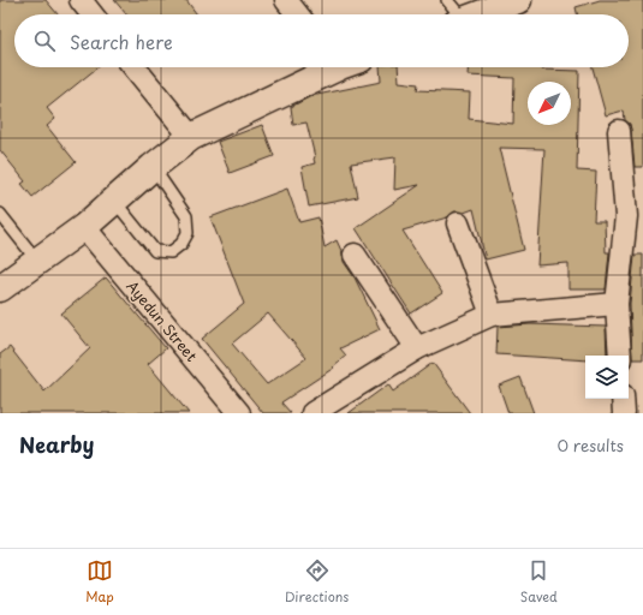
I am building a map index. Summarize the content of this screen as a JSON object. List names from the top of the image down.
{
  "streets": {
    "street": ["Ayedun Street"]
  },
  "north": "bottom left",
  "page": {
    "search": "Search here",
    "heading": ["Nearby", "0 results"],
    "nav": ["Map", "Directions", "Saved"]
  }
}
